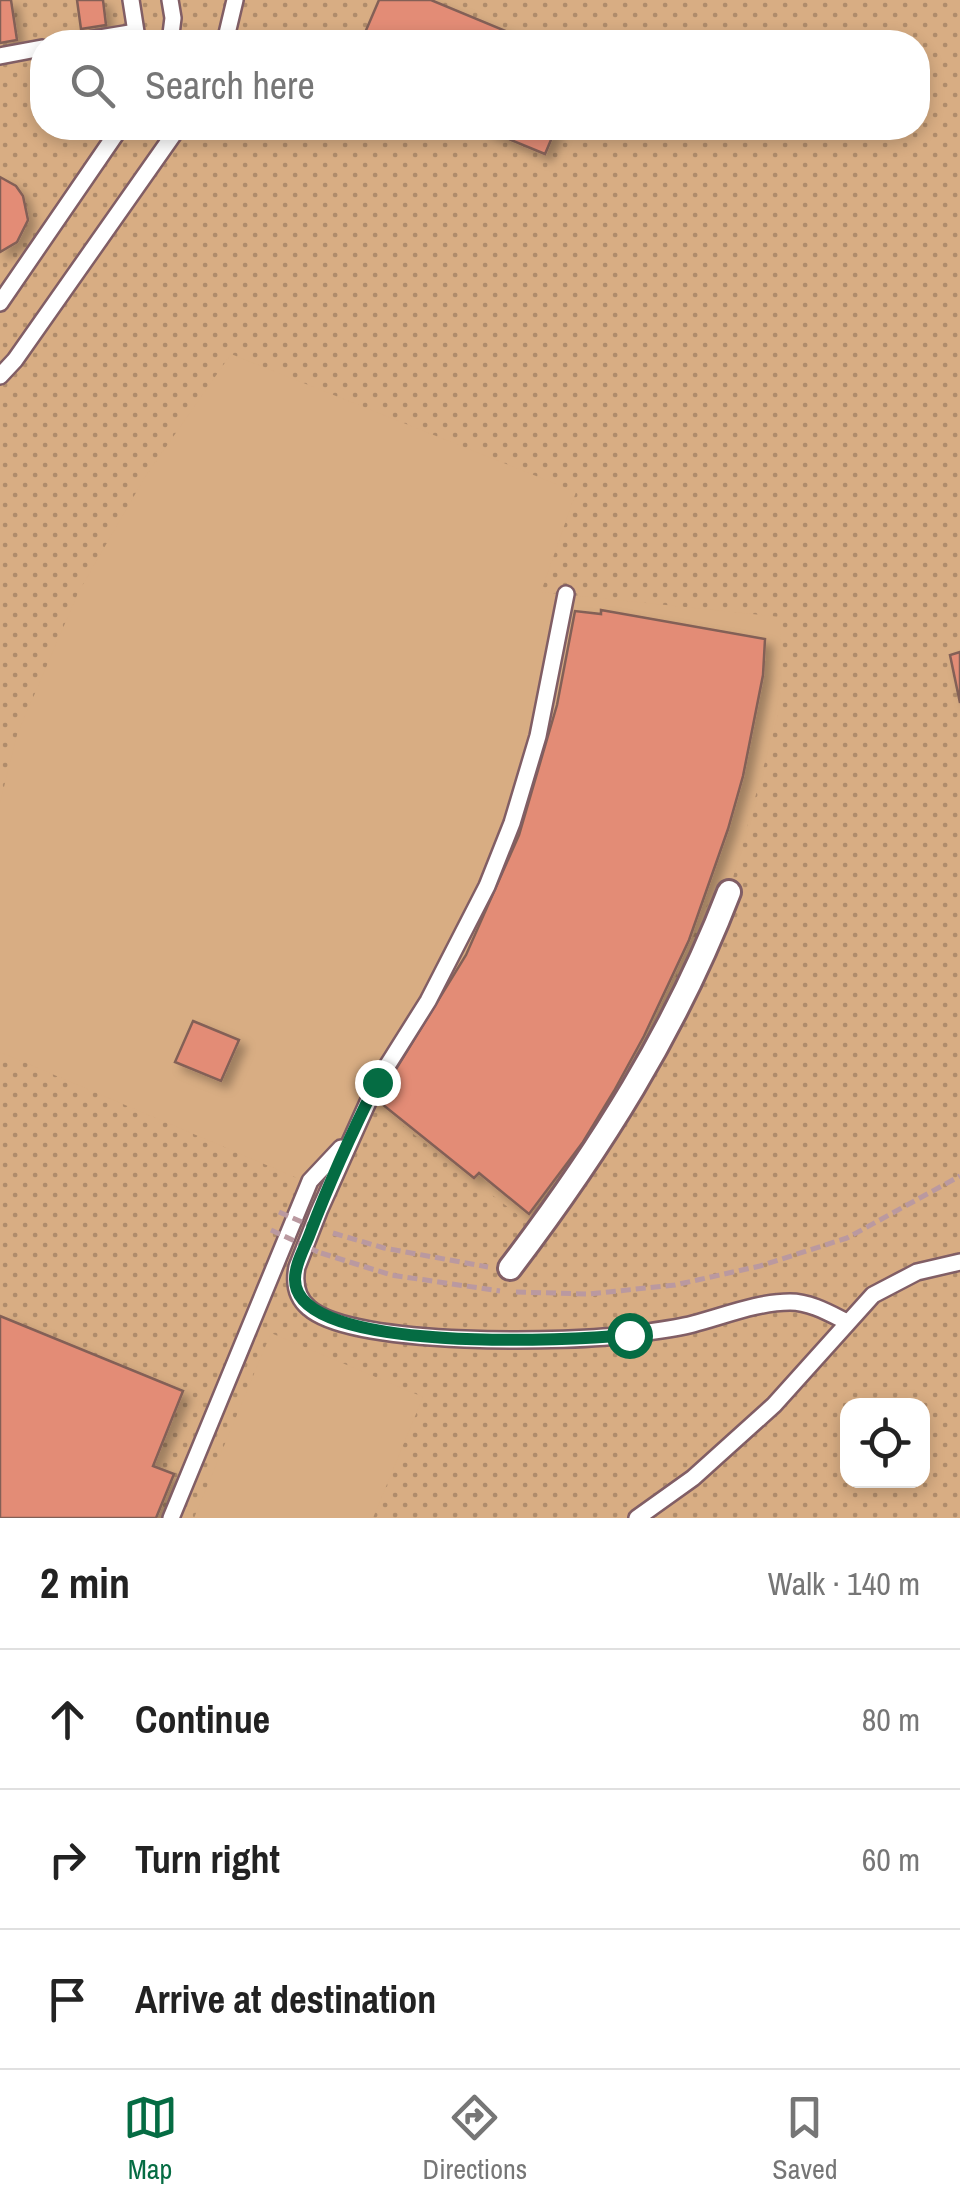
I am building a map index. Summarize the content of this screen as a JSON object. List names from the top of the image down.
{
  "page": {
    "search": "Search here",
    "heading": ["2 min", "Walk · 140 m"],
    "list": [
      ["Continue", "80 m"],
      ["Turn right", "60 m"],
      "Arrive at destination"
    ],
    "nav": ["Map", "Directions", "Saved"]
  }
}
